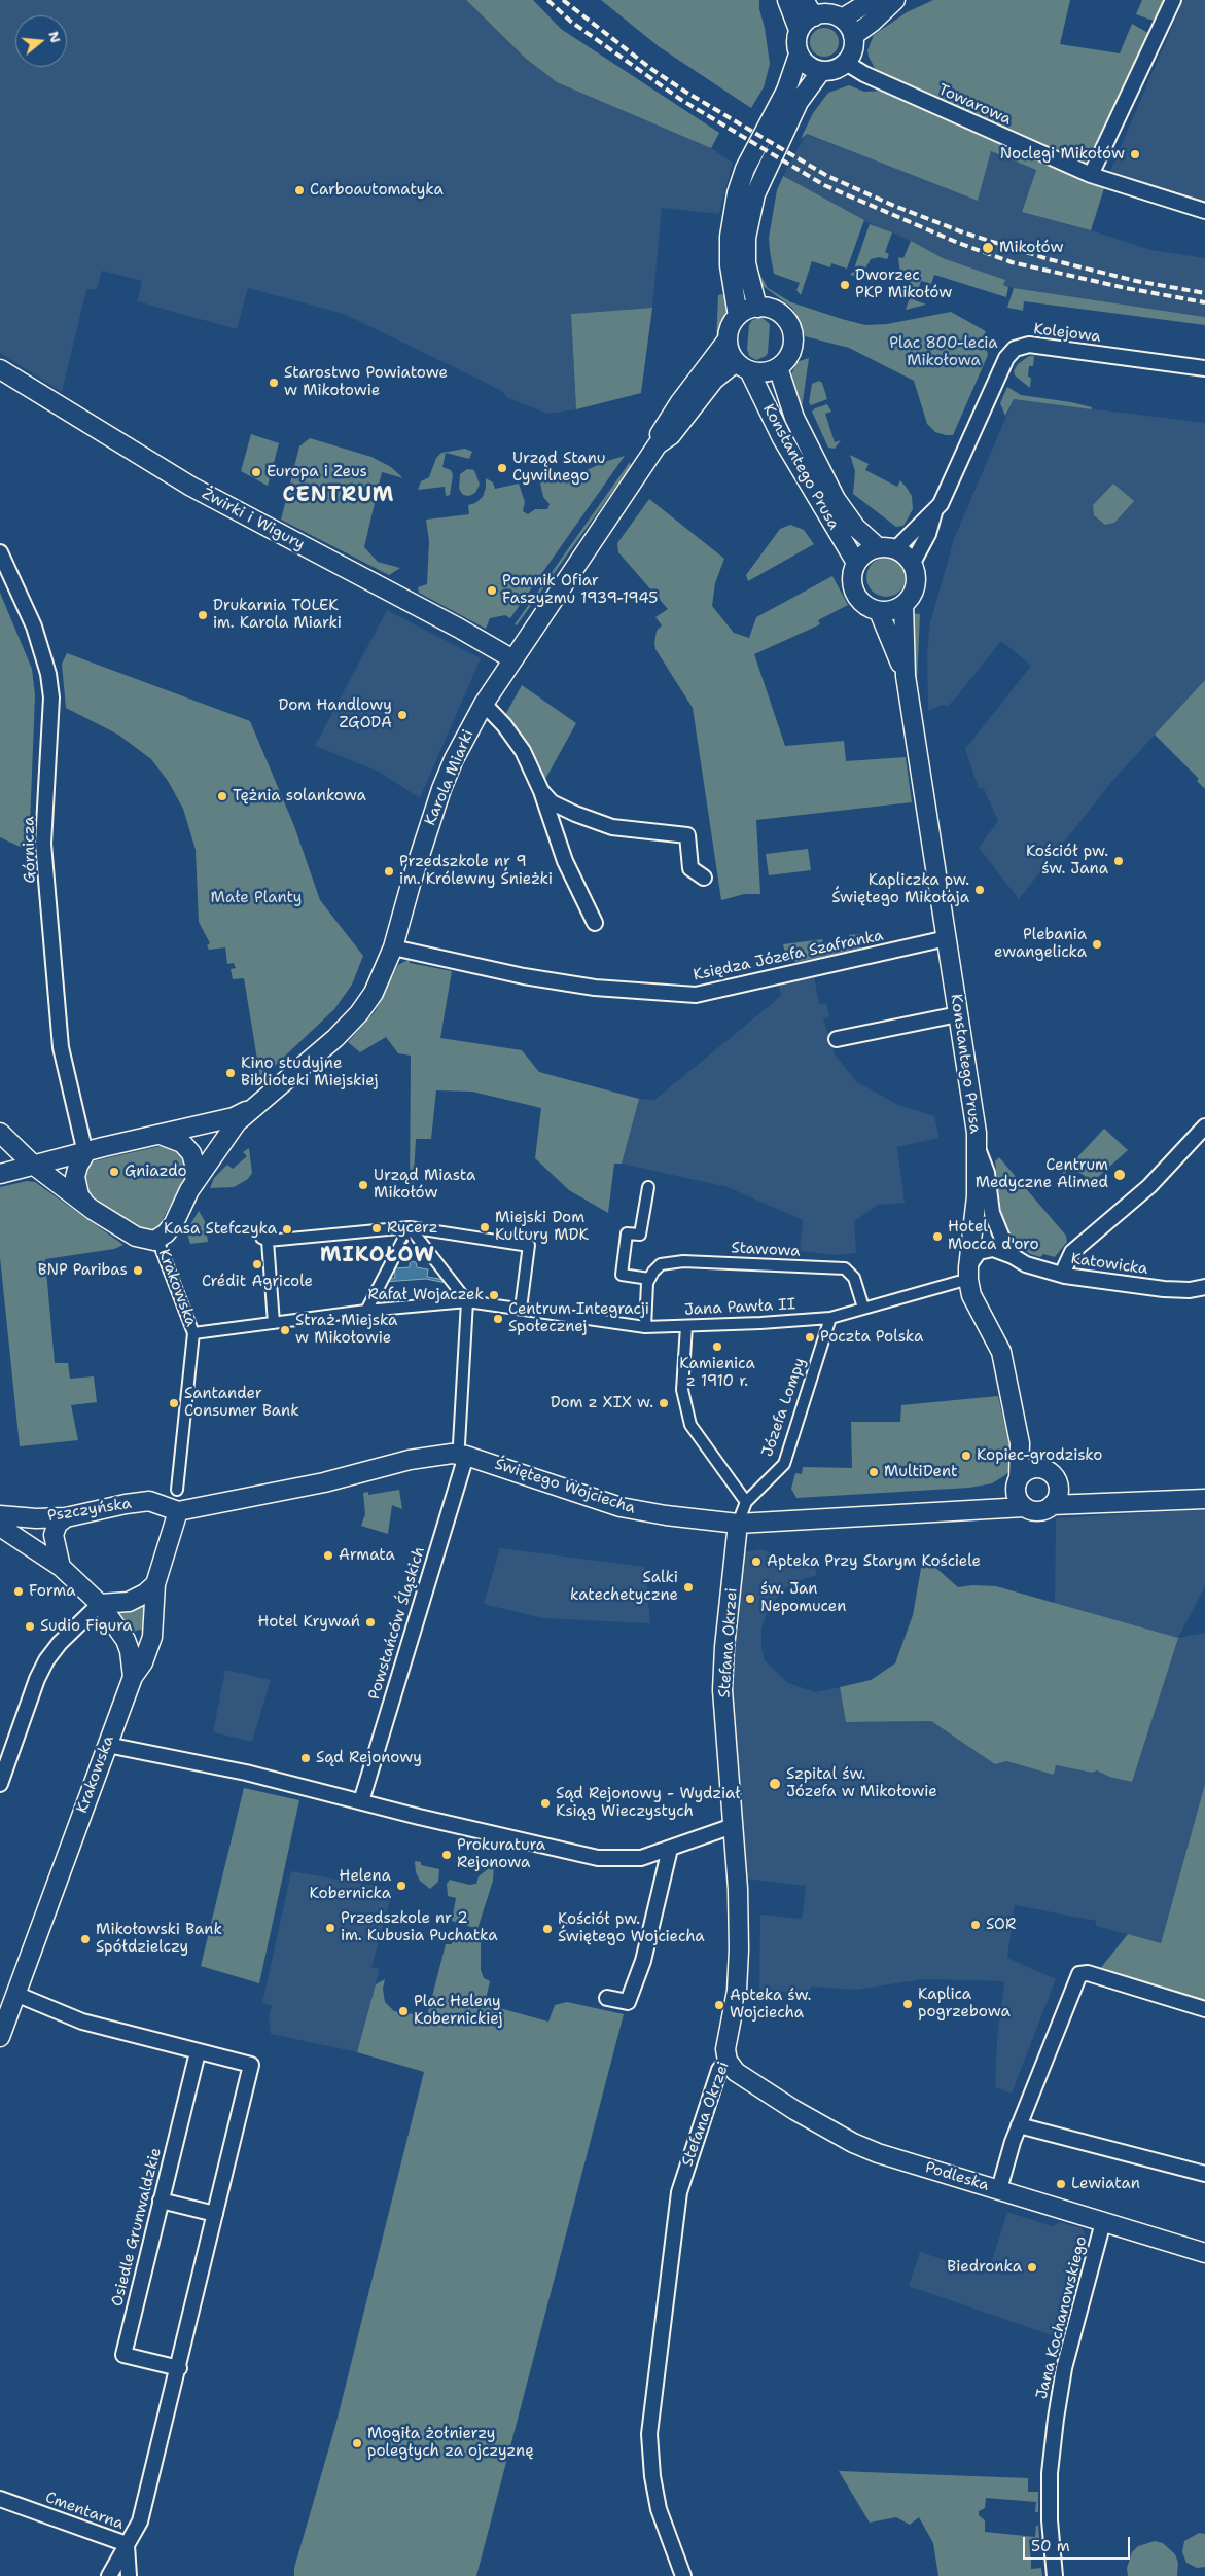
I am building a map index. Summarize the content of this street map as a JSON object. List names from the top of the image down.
{
  "streets": {
    "street": [
      "Towarowa",
      "Kolejowa",
      "Konstantego Prusa",
      "Żwirki i Wigury",
      "Karola Miarki",
      "Górnicza",
      "Księdza Józefa Szafranka",
      "Stawowa",
      "Katowicka",
      "Krakowska",
      "Jana Pawła II",
      "Józefa Lompy",
      "Świętego Wojciecha",
      "Pszczyńska",
      "Powstańców Śląskich",
      "Stefana Okrzei",
      "Podleska",
      "Osiedle Grunwaldzkie",
      "Jana Kochanowskiego",
      "Cmentarna"
    ]
  },
  "crossings": [
    ["Kolejowa", "Konstantego Prusa"],
    ["Konstantego Prusa", "Karola Miarki"],
    ["Konstantego Prusa", "Księdza Józefa Szafranka"],
    ["Konstantego Prusa", "Katowicka"],
    ["Konstantego Prusa", "Jana Pawła II"],
    ["Konstantego Prusa", "Świętego Wojciecha"],
    ["Żwirki i Wigury", "Karola Miarki"],
    ["Karola Miarki", "Górnicza"],
    ["Karola Miarki", "Księdza Józefa Szafranka"],
    ["Karola Miarki", "Krakowska"],
    ["Górnicza", "Krakowska"],
    ["Stawowa", "Jana Pawła II"],
    ["Katowicka", "Jana Pawła II"],
    ["Krakowska", "Jana Pawła II"],
    ["Krakowska", "Świętego Wojciecha"],
    ["Krakowska", "Pszczyńska"],
    ["Jana Pawła II", "Józefa Lompy"],
    ["Józefa Lompy", "Świętego Wojciecha"],
    ["Józefa Lompy", "Stefana Okrzei"],
    ["Świętego Wojciecha", "Pszczyńska"],
    ["Świętego Wojciecha", "Powstańców Śląskich"],
    ["Świętego Wojciecha", "Stefana Okrzei"],
    ["Stefana Okrzei", "Podleska"],
    ["Podleska", "Jana Kochanowskiego"]
  ],
  "districts": ["CENTRUM", "MIKOŁÓW"],
  "parks": ["Plac 800-lecia Mikołowa", "Małe Planty"],
  "places": [
    "Noclegi Mikołów",
    "Carboautomatyka",
    "Mikołów",
    "Dworzec PKP Mikołów",
    "Starostwo Powiatowe w Mikołowie",
    "Urząd Stanu Cywilnego",
    "Europa i Zeus",
    "Pomnik Ofiar Faszyzmu 1939-1945",
    "Drukarnia TOLEK im. Karola Miarki",
    "Dom Handlowy ZGODA",
    "Tężnia solankowa",
    "Kościół pw. św. Jana",
    "Przedszkole nr 9 im. Królewny Śnieżki",
    "Kapliczka pw. Świętego Mikołaja",
    "Plebania ewangelicka",
    "Kino studyjne Biblioteki Miejskiej",
    "Gniazdo",
    "Centrum Medyczne Alimed",
    "Urząd Miasta Mikołów",
    "Miejski Dom Kultury MDK",
    "Rycerz",
    "Kasa Stefczyka",
    "Hotel Mocca d'oro",
    "Crédit Agricole",
    "BNP Paribas",
    "Rafał Wojaczek",
    "Centrum Integracji Społecznej",
    "Straż Miejska w Mikołowie",
    "Poczta Polska",
    "Kamienica z 1910 r.",
    "Santander Consumer Bank",
    "Dom z XIX w.",
    "Kopiec-grodzisko",
    "MultiDent",
    "Armata",
    "Apteka Przy Starym Kościele",
    "Salki katechetyczne",
    "Forma",
    "św. Jan Nepomucen",
    "Hotel Krywań",
    "Sudio Figura",
    "Sąd Rejonowy",
    "Szpital św. Józefa w Mikołowie",
    "Sąd Rejonowy - Wydział Ksiąg Wieczystych",
    "Prokuratura Rejonowa",
    "Helena Kobernicka",
    "SOR",
    "Przedszkole nr 2 im. Kubusia Puchatka",
    "Kościół pw. Świętego Wojciecha",
    "Mikołowski Bank Spółdzielczy",
    "Kaplica pogrzebowa",
    "Apteka św. Wojciecha",
    "Plac Heleny Kobernickiej",
    "Lewiatan",
    "Biedronka",
    "Mogiła żołnierzy poległych za ojczyznę"
  ],
  "scale_bar": "50 m",
  "north": "right"
}
